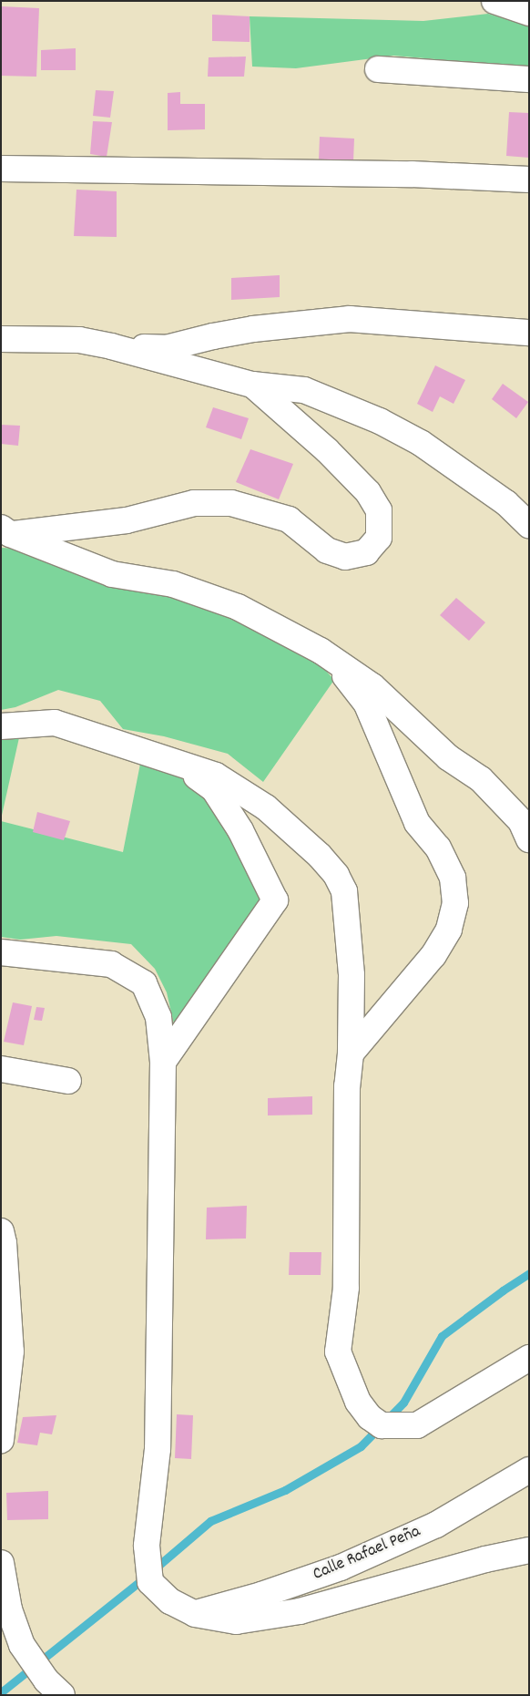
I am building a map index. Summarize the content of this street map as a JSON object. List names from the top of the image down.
{
  "streets": {
    "street": ["Calle Rafael Peña"]
  }
}
